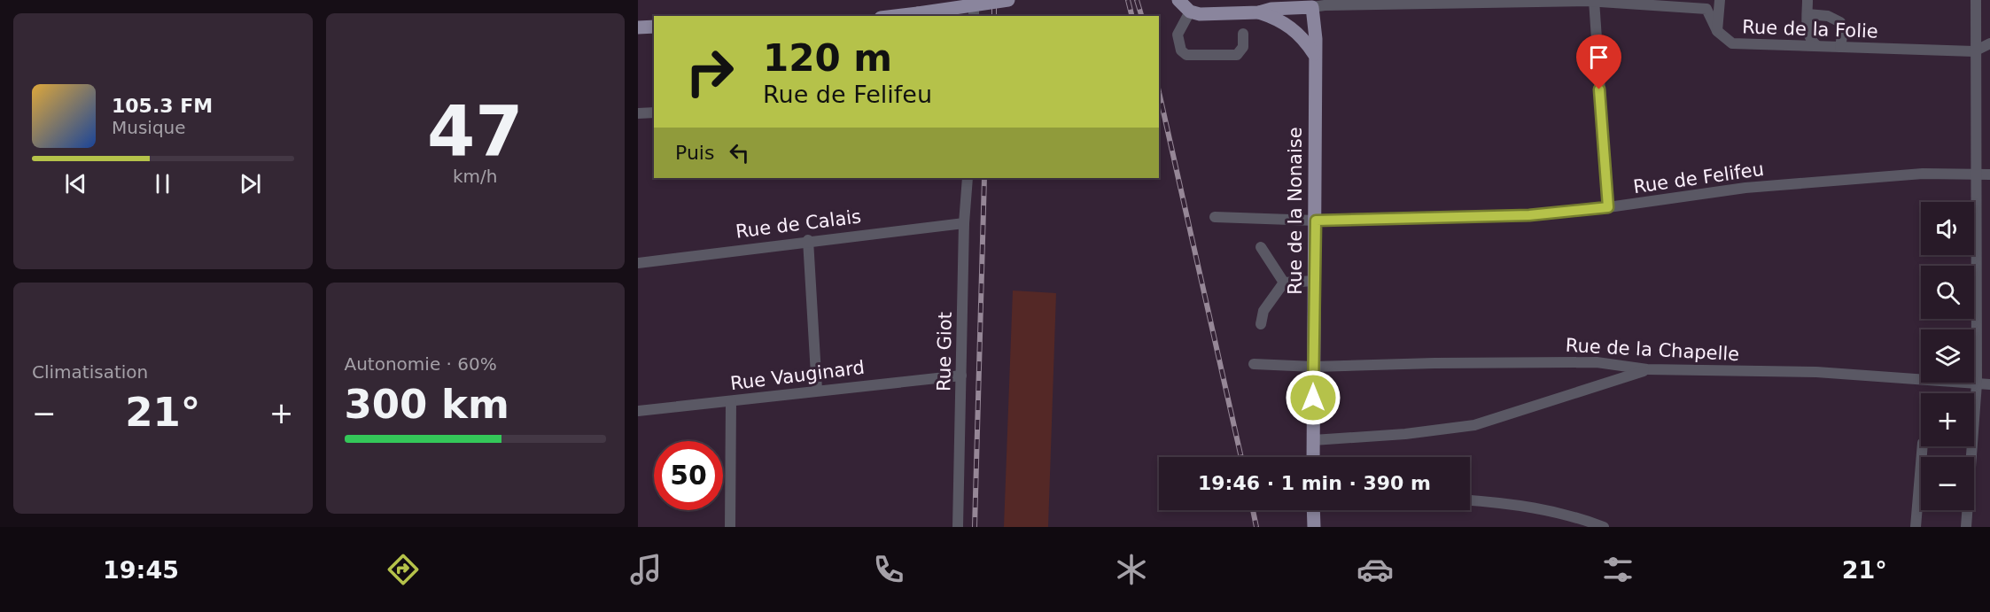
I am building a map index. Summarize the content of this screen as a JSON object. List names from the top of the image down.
{
  "streets": {
    "main road": ["Rue de la Nonaise"],
    "street": [
      "Rue de la Folie",
      "Rue de Felifeu",
      "Rue de Calais",
      "Rue de la Chapelle",
      "Rue Giot",
      "Rue Vauginard"
    ]
  },
  "crossings": [
    ["Rue de la Folie", "Rue de la Nonaise"],
    ["Rue de Felifeu", "Rue de la Nonaise"],
    ["Rue de la Nonaise", "Rue de la Chapelle"],
    ["Rue de Calais", "Rue Giot"],
    ["Rue Giot", "Rue Vauginard"]
  ],
  "page": {
    "tile": [
      ["47", "km/h"],
      "Climatisation",
      ["Autonomie · 60%", "300 km"]
    ],
    "turn": ["120 m", "Rue de Felifeu"],
    "song": ["105.3 FM", "Musique"],
    "then": "Puis",
    "map_buttons": ["+", "−"],
    "heat": ["−", "21°", "+"],
    "limit": "50",
    "trip": "19:46 · 1 min · 390 m",
    "tabs": ["19:45", "21°"]
  }
}
